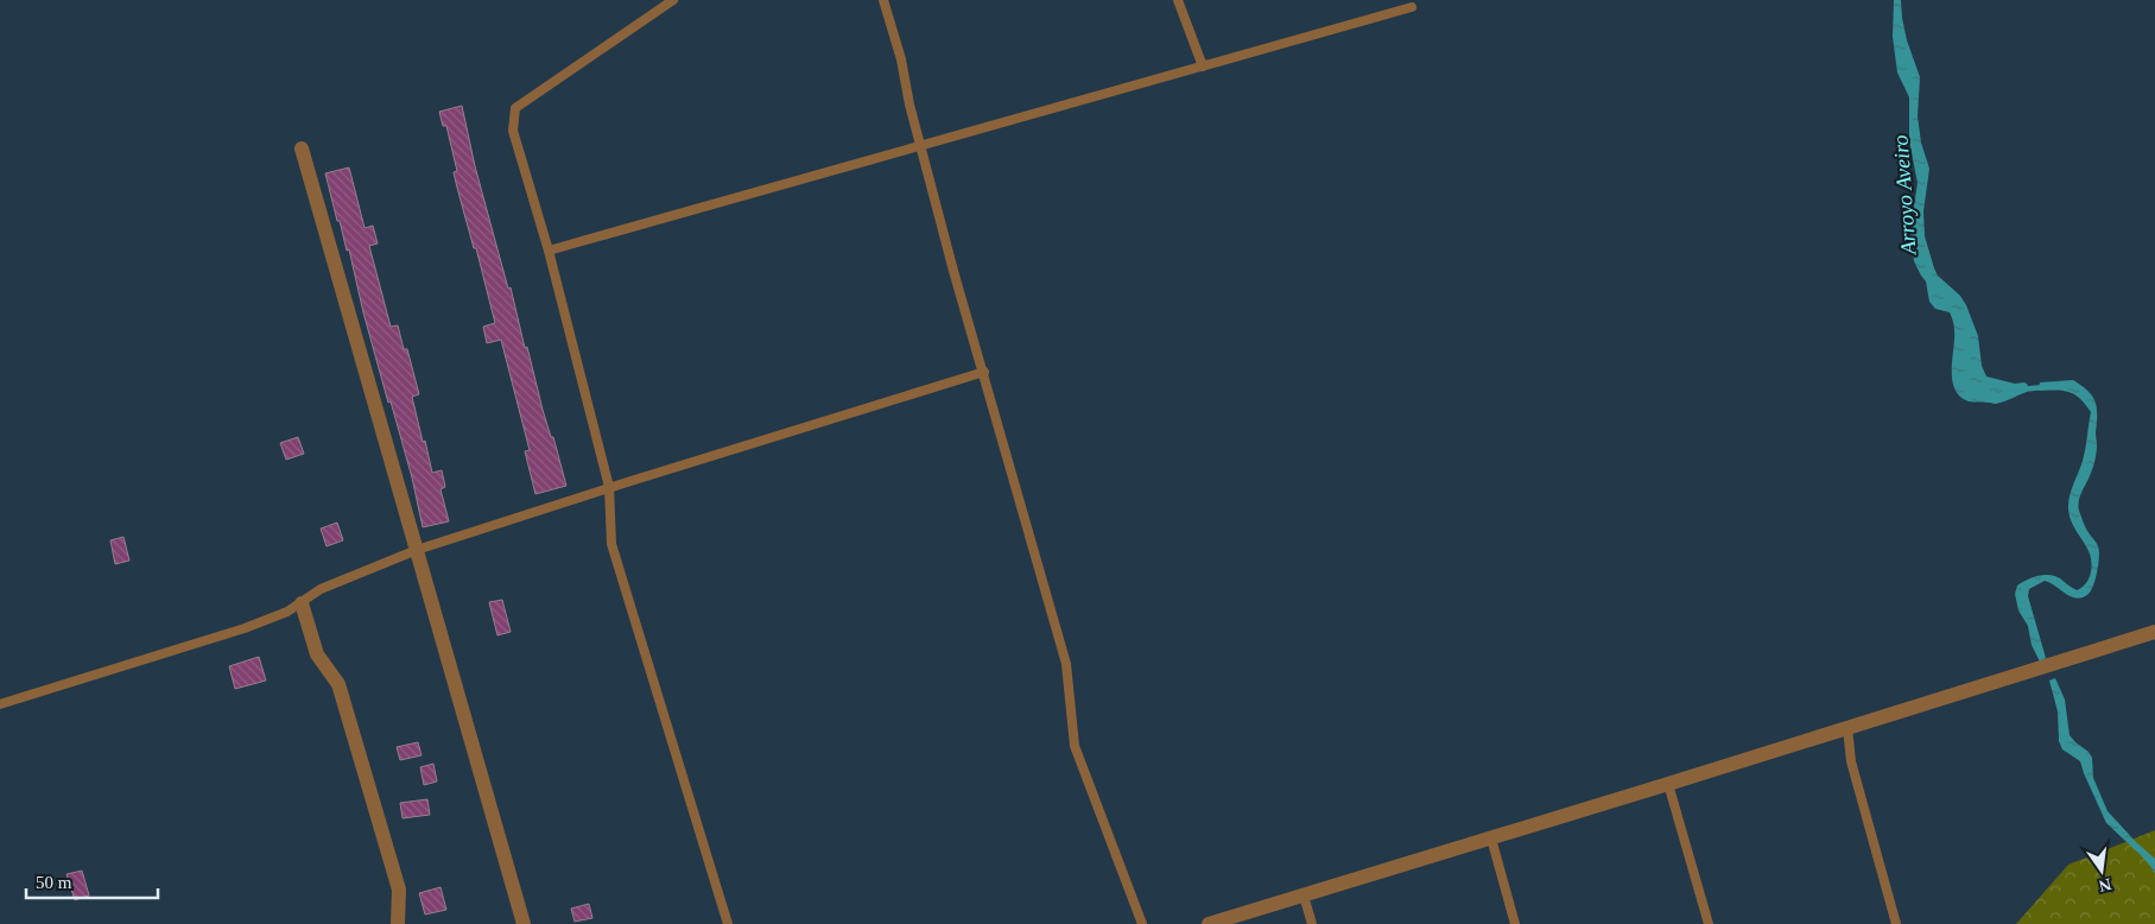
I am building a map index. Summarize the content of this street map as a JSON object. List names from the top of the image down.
{
  "water": ["Arroyo Aveiro"],
  "scale_bar": "50 m",
  "north": "bottom"
}
